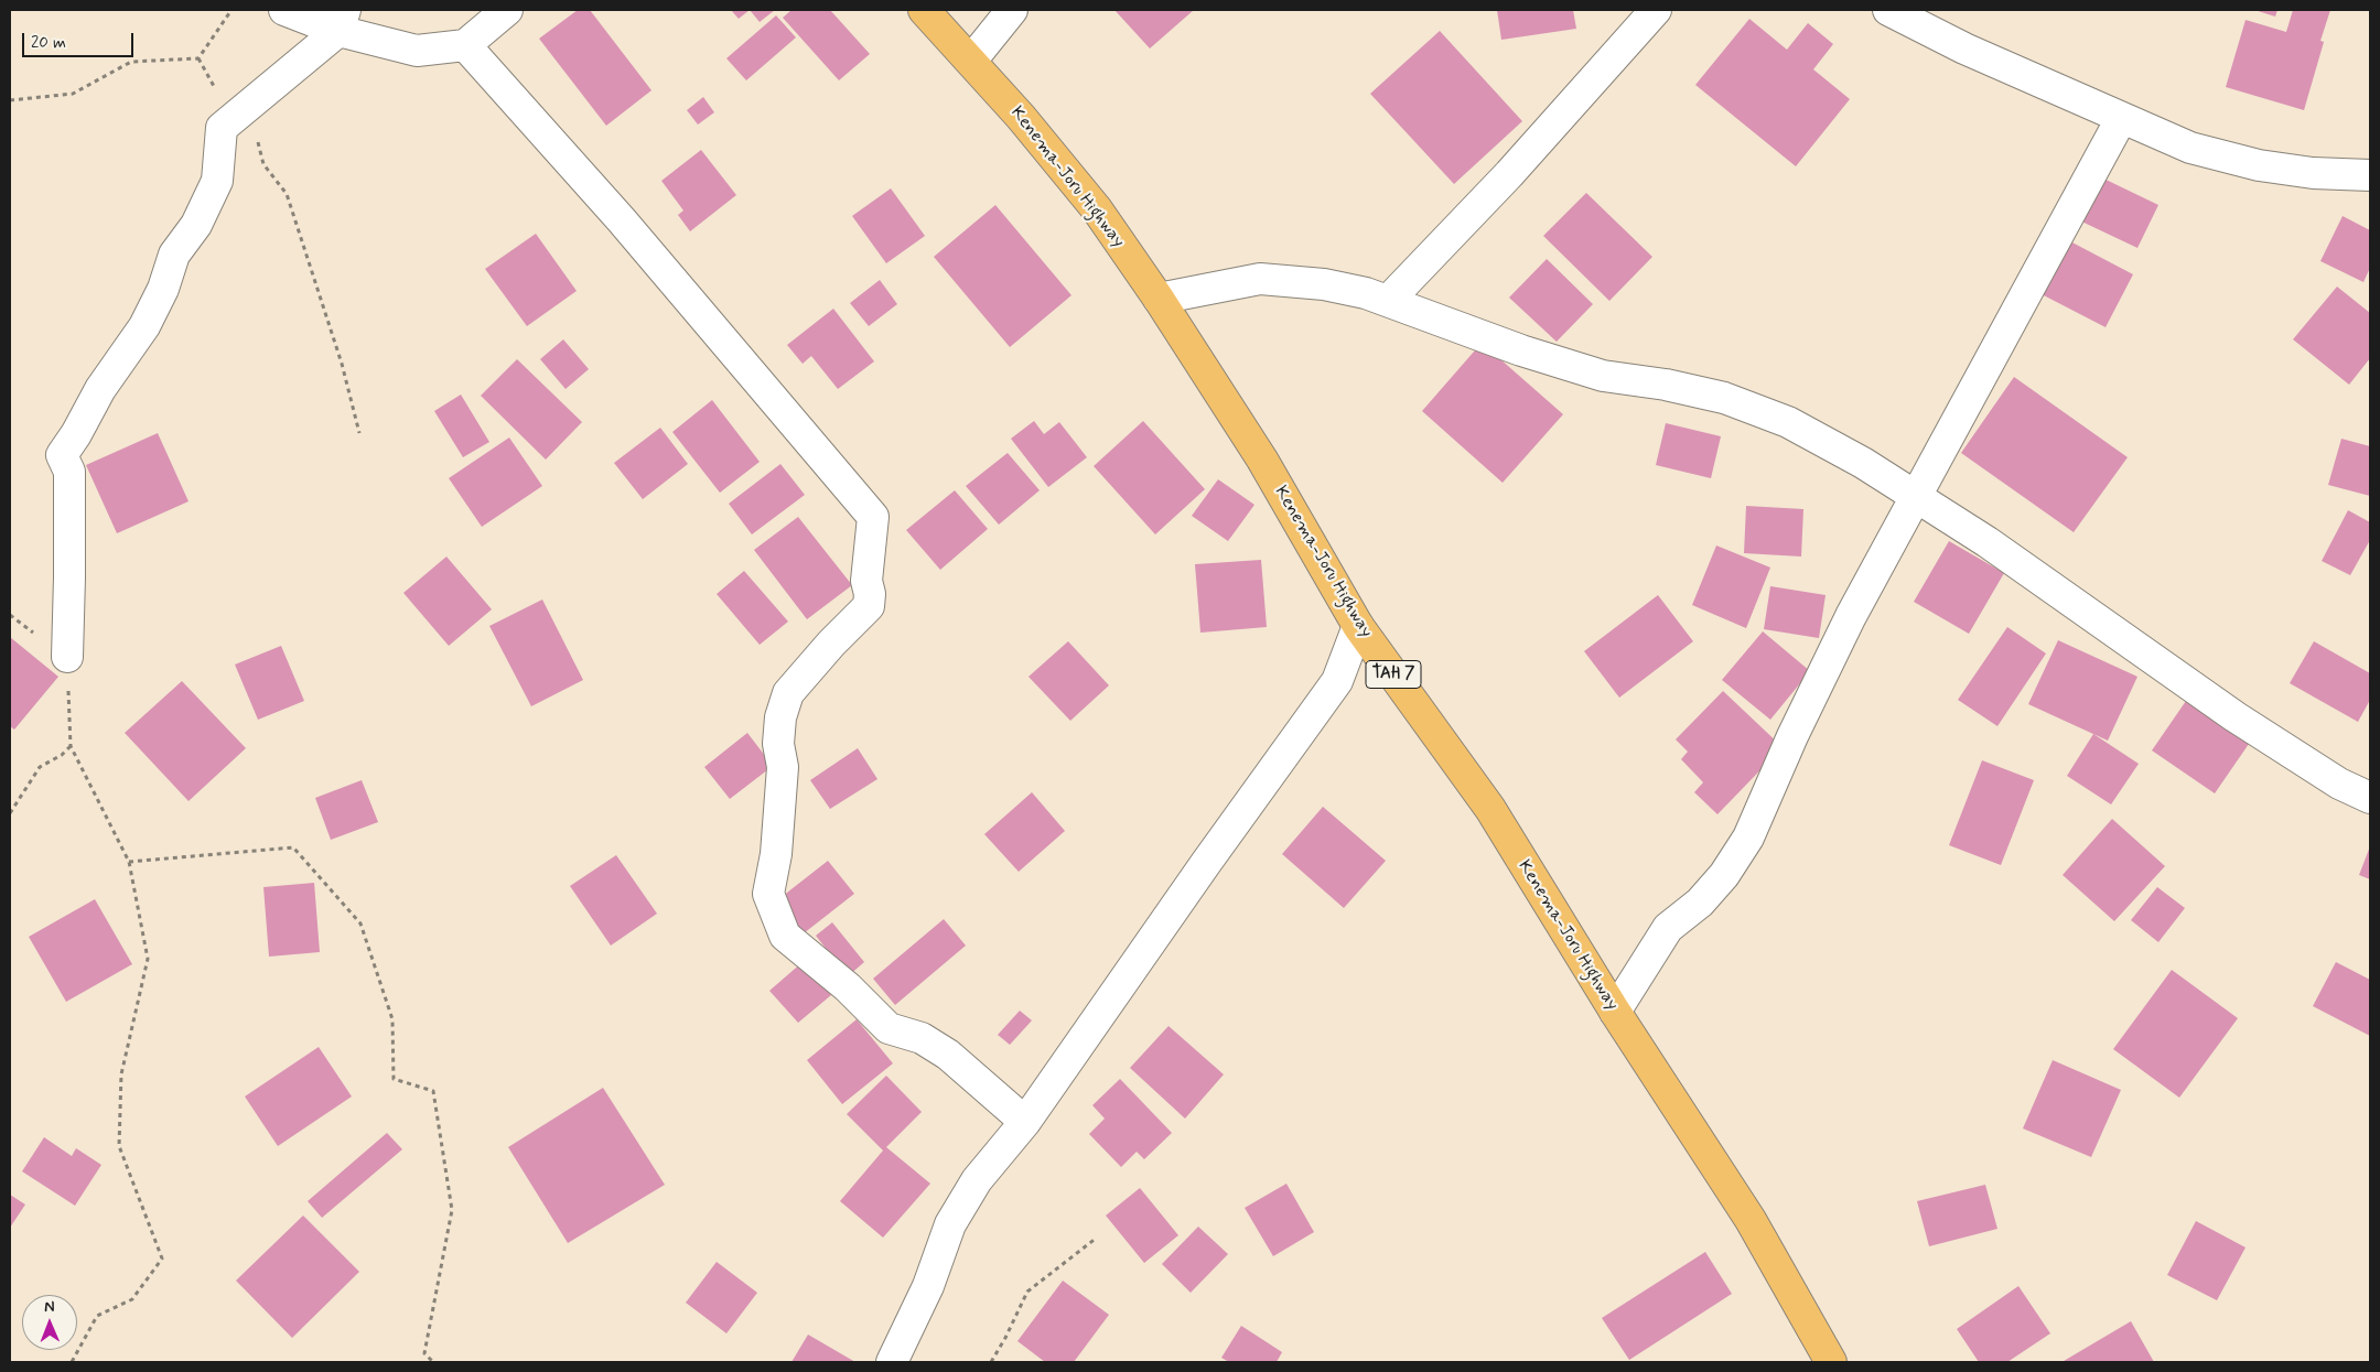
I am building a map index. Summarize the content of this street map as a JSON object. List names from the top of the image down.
{
  "streets": {
    "highway": ["Kenema-Joru Highway", "TAH 7"]
  },
  "scale_bar": "20 m",
  "north": "top"
}
